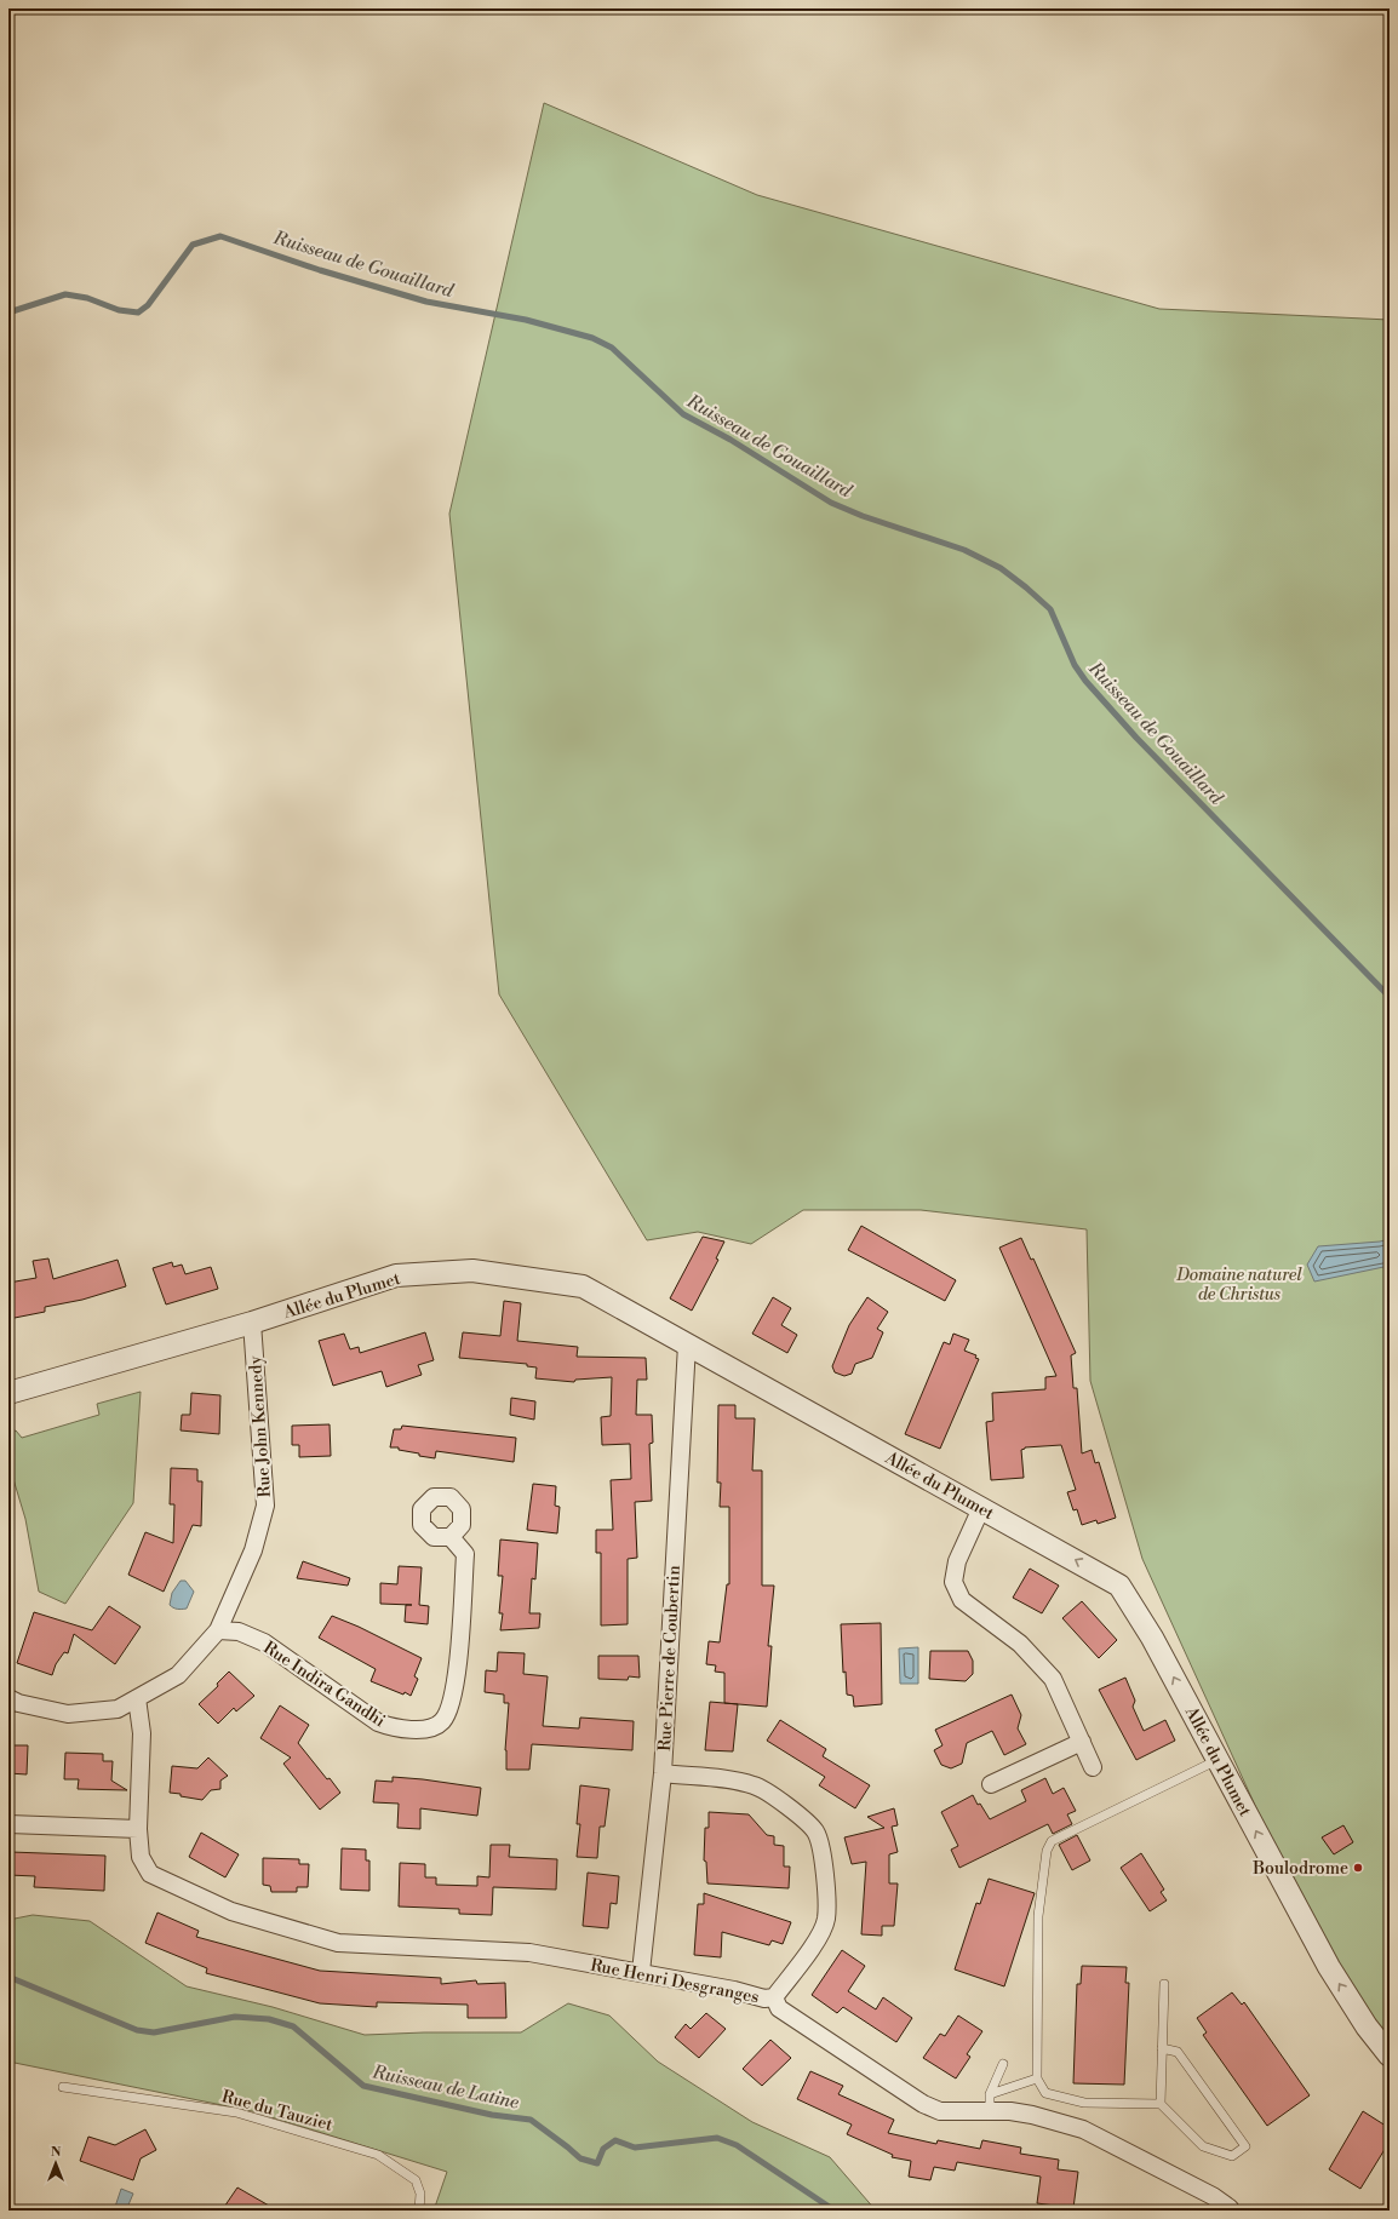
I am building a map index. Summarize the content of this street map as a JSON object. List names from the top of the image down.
{
  "streets": {
    "street": [
      "Allée du Plumet",
      "Rue John Kennedy",
      "Rue Pierre de Coubertin",
      "Rue Indira Gandhi",
      "Rue Henri Desgranges"
    ],
    "lane": ["Rue du Tauziet"]
  },
  "crossings": [
    ["Allée du Plumet", "Rue John Kennedy"],
    ["Allée du Plumet", "Rue Pierre de Coubertin"],
    ["Rue John Kennedy", "Rue Indira Gandhi"],
    ["Rue John Kennedy", "Rue Henri Desgranges"],
    ["Rue Pierre de Coubertin", "Rue Henri Desgranges"]
  ],
  "one_way": ["Allée du Plumet"],
  "water": ["Ruisseau de Gouaillard", "Ruisseau de Latine"],
  "parks": ["Domaine naturel de Christus"],
  "places": ["Boulodrome"],
  "north": "top"
}
